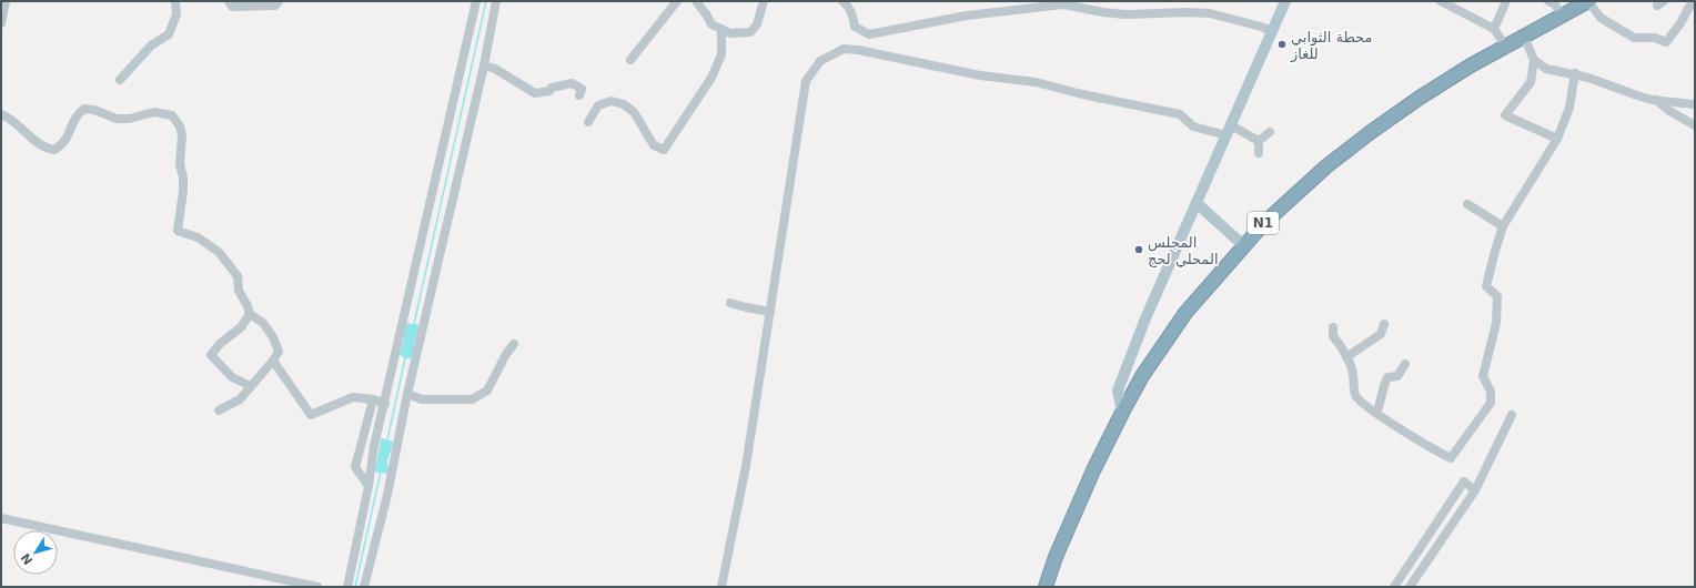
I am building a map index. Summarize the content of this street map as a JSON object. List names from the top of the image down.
{
  "streets": {
    "highway": ["N1"]
  },
  "places": ["محطة الثوابي للغاز", "المجلس المحلي لحج"],
  "north": "bottom left"
}
